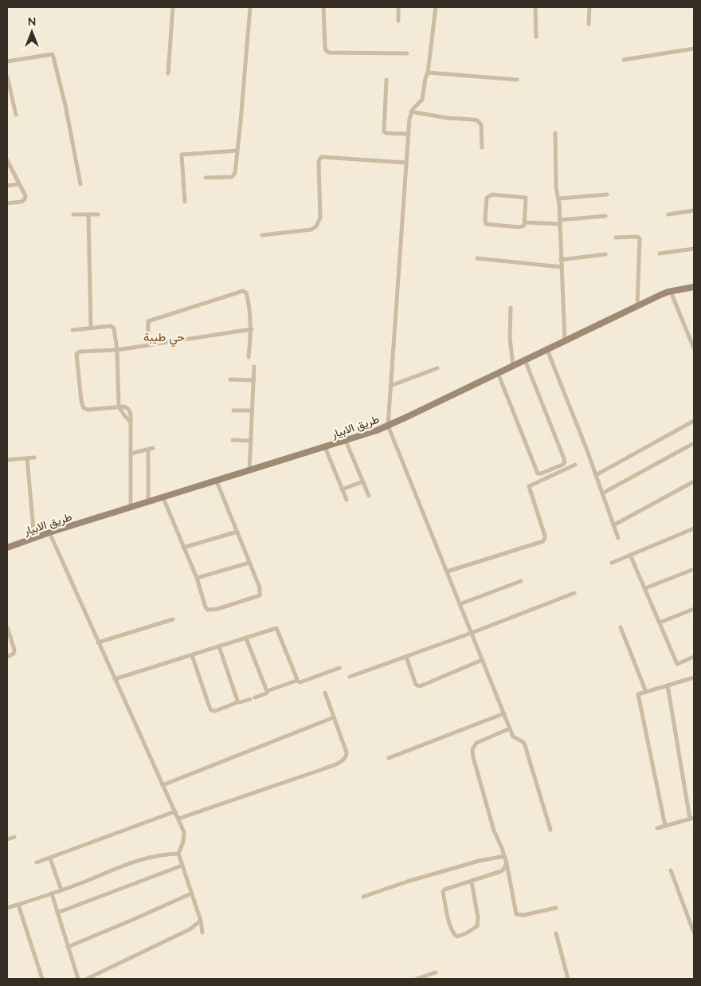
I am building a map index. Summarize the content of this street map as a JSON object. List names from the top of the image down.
{
  "streets": {
    "main road": ["طريق الابيار"]
  },
  "districts": ["حي طيبة"],
  "north": "top"
}
